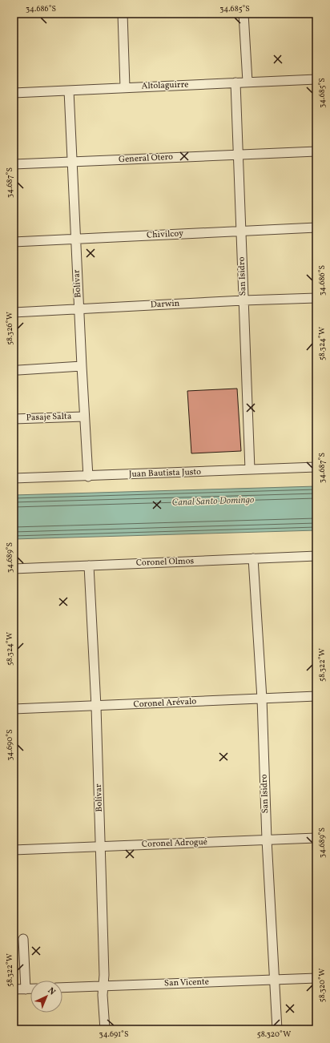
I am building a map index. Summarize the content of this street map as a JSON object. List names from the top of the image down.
{
  "streets": {
    "street": [
      "Altolaguirre",
      "General Otero",
      "Chivilcoy",
      "San Isidro",
      "Bolívar",
      "Darwin",
      "Pasaje Salta",
      "Juan Bautista Justo",
      "Coronel Olmos",
      "Coronel Arévalo",
      "Coronel Adrogué",
      "San Vicente"
    ]
  },
  "crossings": [
    ["Altolaguirre", "San Isidro"],
    ["Altolaguirre", "Bolívar"],
    ["General Otero", "San Isidro"],
    ["General Otero", "Bolívar"],
    ["Chivilcoy", "San Isidro"],
    ["Chivilcoy", "Bolívar"],
    ["San Isidro", "Darwin"],
    ["San Isidro", "Juan Bautista Justo"],
    ["San Isidro", "Coronel Olmos"],
    ["San Isidro", "Coronel Arévalo"],
    ["San Isidro", "Coronel Adrogué"],
    ["San Isidro", "San Vicente"],
    ["Bolívar", "Darwin"],
    ["Bolívar", "Pasaje Salta"],
    ["Bolívar", "Juan Bautista Justo"],
    ["Bolívar", "Coronel Olmos"],
    ["Bolívar", "Coronel Arévalo"],
    ["Bolívar", "Coronel Adrogué"],
    ["Bolívar", "San Vicente"]
  ],
  "water": ["Canal Santo Domingo"],
  "north": "top right",
  "coordinates": [
    "34.686°S",
    "34.685°S",
    "34.687°S",
    "58.326°W",
    "58.324°W",
    "34.689°S",
    "58.322°W",
    "34.690°S",
    "58.320°W",
    "34.691°S"
  ]
}
